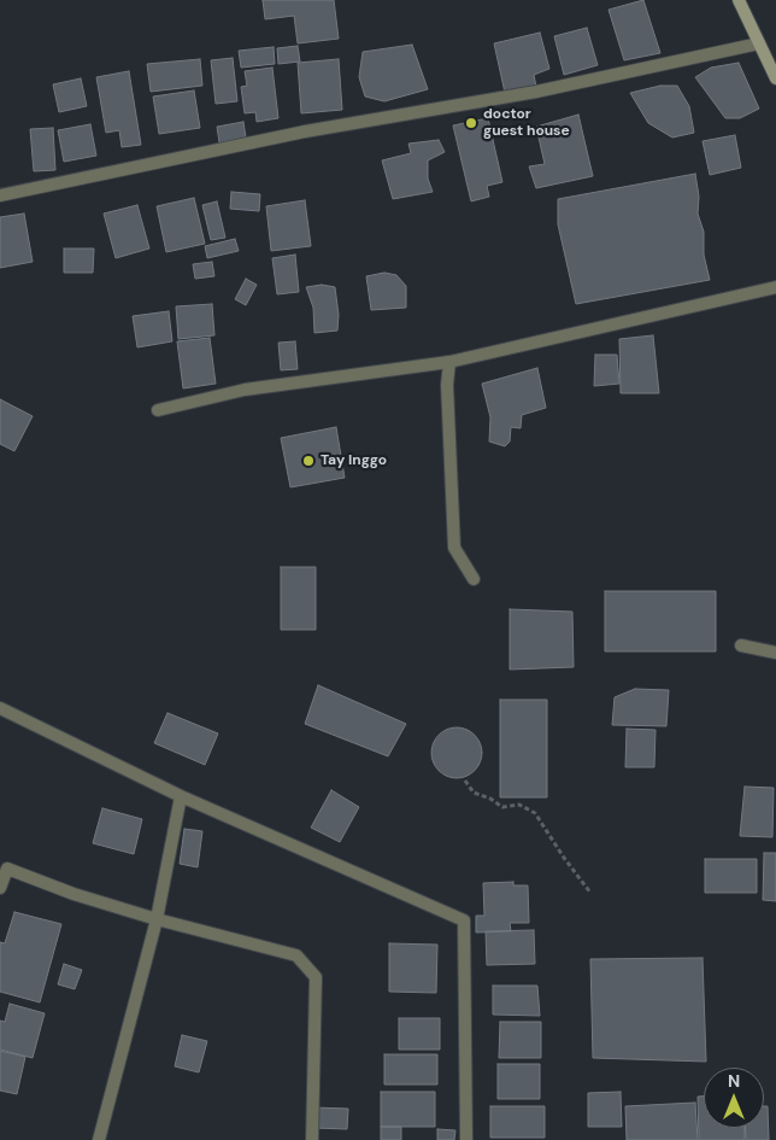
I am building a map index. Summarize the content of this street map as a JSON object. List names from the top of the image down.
{
  "places": ["doctor guest house", "Tay Inggo"],
  "north": "top"
}
